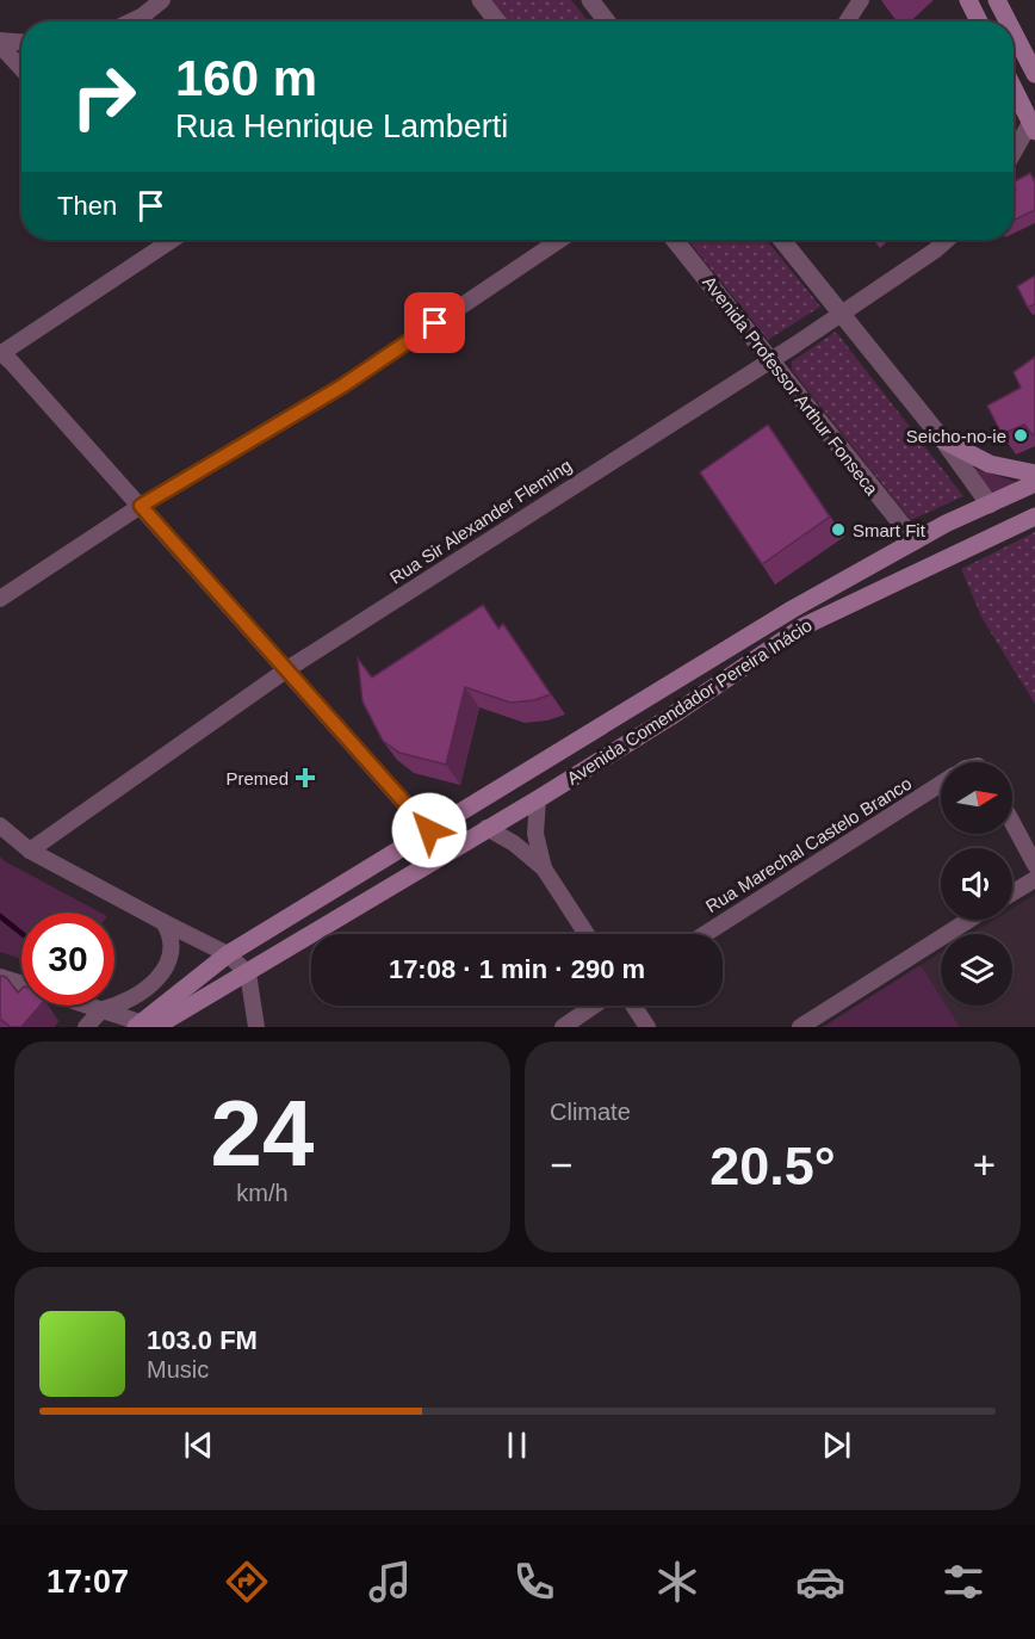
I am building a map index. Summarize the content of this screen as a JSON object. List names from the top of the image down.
{
  "streets": {
    "main road": ["Avenida Comendador Pereira Inácio"],
    "street": ["Avenida Professor Arthur Fonseca", "Rua Sir Alexander Fleming", "Rua Marechal Castelo Branco"]
  },
  "crossings": [
    ["Avenida Professor Arthur Fonseca", "Rua Sir Alexander Fleming"],
    ["Avenida Professor Arthur Fonseca", "Avenida Comendador Pereira Inácio"]
  ],
  "places": {
    "other": ["Seicho-no-ie", "Smart Fit"],
    "health": ["Premed"]
  },
  "north": "right",
  "page": {
    "turn": ["160 m", "Rua Henrique Lamberti"],
    "then": "Then",
    "limit": "30",
    "trip": "17:08 · 1 min · 290 m",
    "tile": [
      ["24", "km/h"],
      "Climate"
    ],
    "heat": ["−", "20.5°", "+"],
    "song": ["103.0 FM", "Music"],
    "tabs": "17:07"
  }
}
